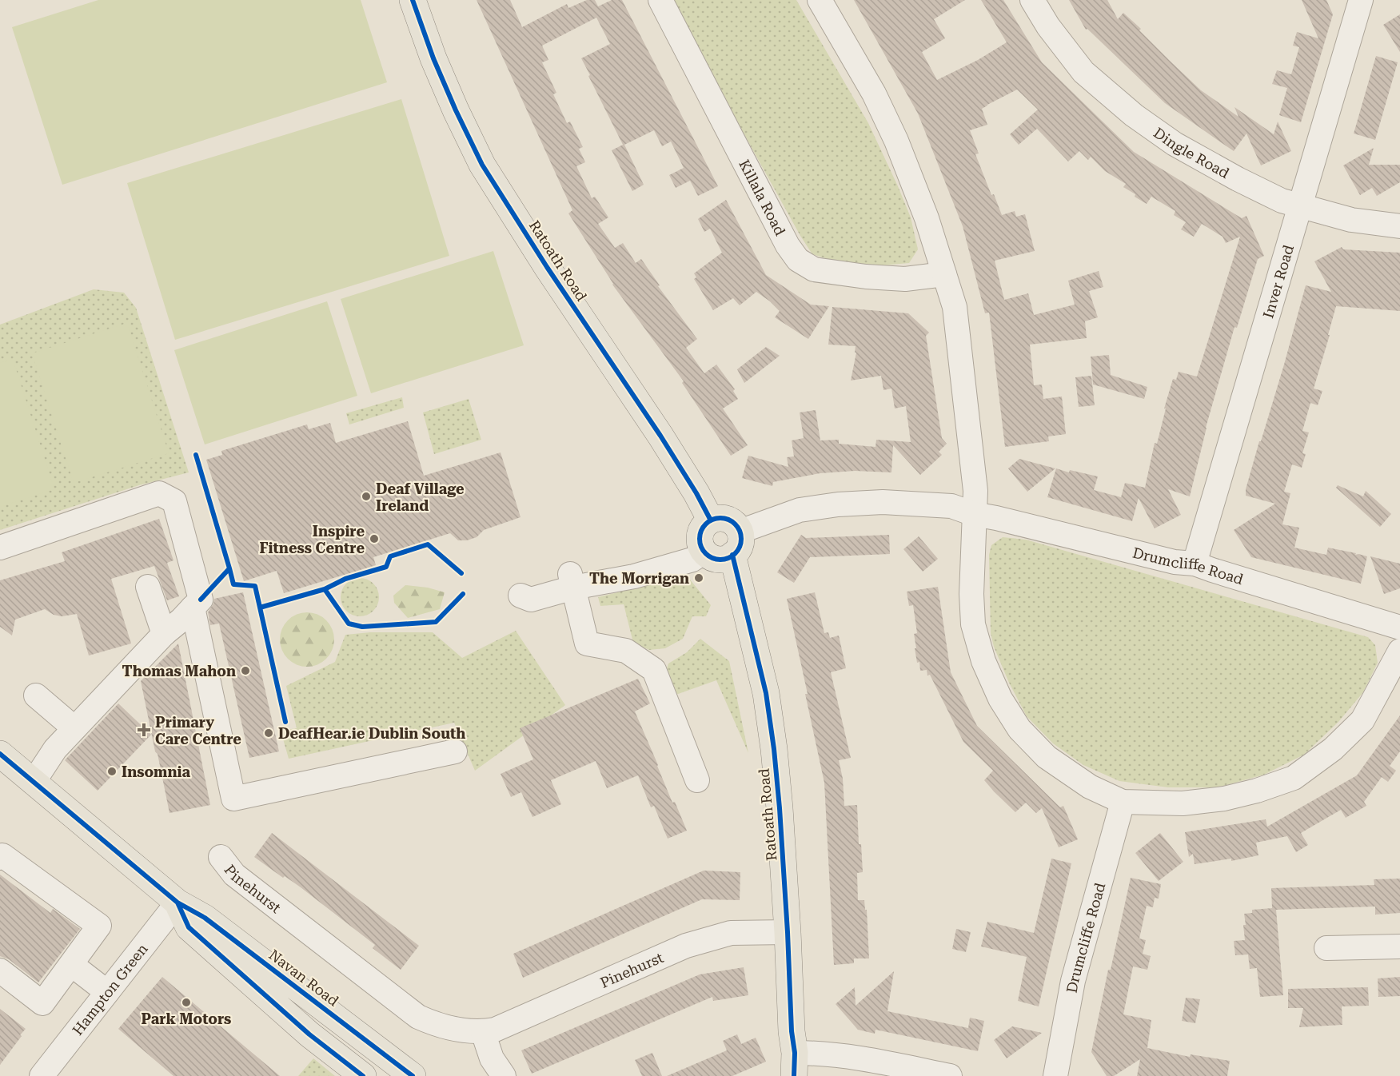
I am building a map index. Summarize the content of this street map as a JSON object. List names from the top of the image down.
{
  "streets": {
    "main road": ["Ratoath Road", "Navan Road"],
    "street": [
      "Dingle Road",
      "Killala Road",
      "Inver Road",
      "Drumcliffe Road",
      "Pinehurst",
      "Hampton Green"
    ]
  },
  "crossings": [
    ["Dingle Road", "Inver Road"],
    ["Ratoath Road", "Drumcliffe Road"],
    ["Ratoath Road", "Pinehurst"],
    ["Inver Road", "Drumcliffe Road"],
    ["Navan Road", "Hampton Green"]
  ],
  "places": {
    "other": [
      "Deaf Village Ireland",
      "Inspire Fitness Centre",
      "The Morrigan",
      "Thomas Mahon",
      "DeafHear.ie Dublin South",
      "Insomnia",
      "Park Motors"
    ],
    "health": ["Primary Care Centre"]
  }
}
